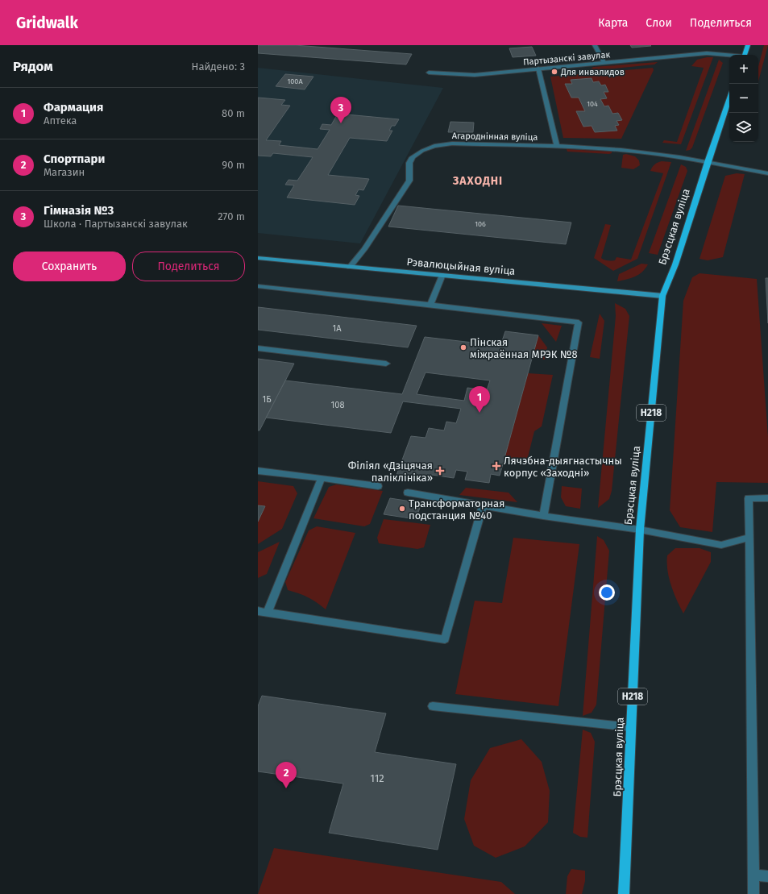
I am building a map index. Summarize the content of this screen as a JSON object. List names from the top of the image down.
{
  "streets": {
    "main road": ["Брэсцкая вуліца", "Н218"],
    "street": ["Партызанскі завулак", "Агароднінная вуліца", "Рэвалюцыйная вуліца"]
  },
  "crossings": [
    ["Агароднінная вуліца", "Брэсцкая вуліца"],
    ["Агароднінная вуліца", "Рэвалюцыйная вуліца"],
    ["Брэсцкая вуліца", "Рэвалюцыйная вуліца"]
  ],
  "districts": ["ЗАХОДНІ"],
  "places": {
    "other": ["Для инвалидов", "Пінская міжраённая МРЭК №8", "Трансформаторная подстанция №40"],
    "health": ["Лячэбна-дыягнастычны корпус «Заходні»", "Філіял «Дзіцячая паліклініка»"]
  },
  "house_numbers": [
    "100А",
    "104",
    "106",
    "1А",
    "1Б",
    "108",
    "112"
  ],
  "page": {
    "header": "Gridwalk",
    "nav": ["Карта", "Слои", "Поделиться"],
    "heading": ["Рядом", "Найдено: 3"],
    "map_buttons": ["+", "−"],
    "list": [
      {
        "mark": "1",
        "name": "Фармация",
        "note": "Аптека",
        "value": "80 m"
      },
      {
        "mark": "2",
        "name": "Спортпари",
        "note": "Магазин",
        "value": "90 m"
      },
      {
        "mark": "3",
        "name": "Гімназія №3",
        "note": "Школа · Партызанскі завулак",
        "value": "270 m"
      }
    ],
    "pins": ["3", "1", "2"],
    "buttons": ["Сохранить", "Поделиться"]
  }
}
